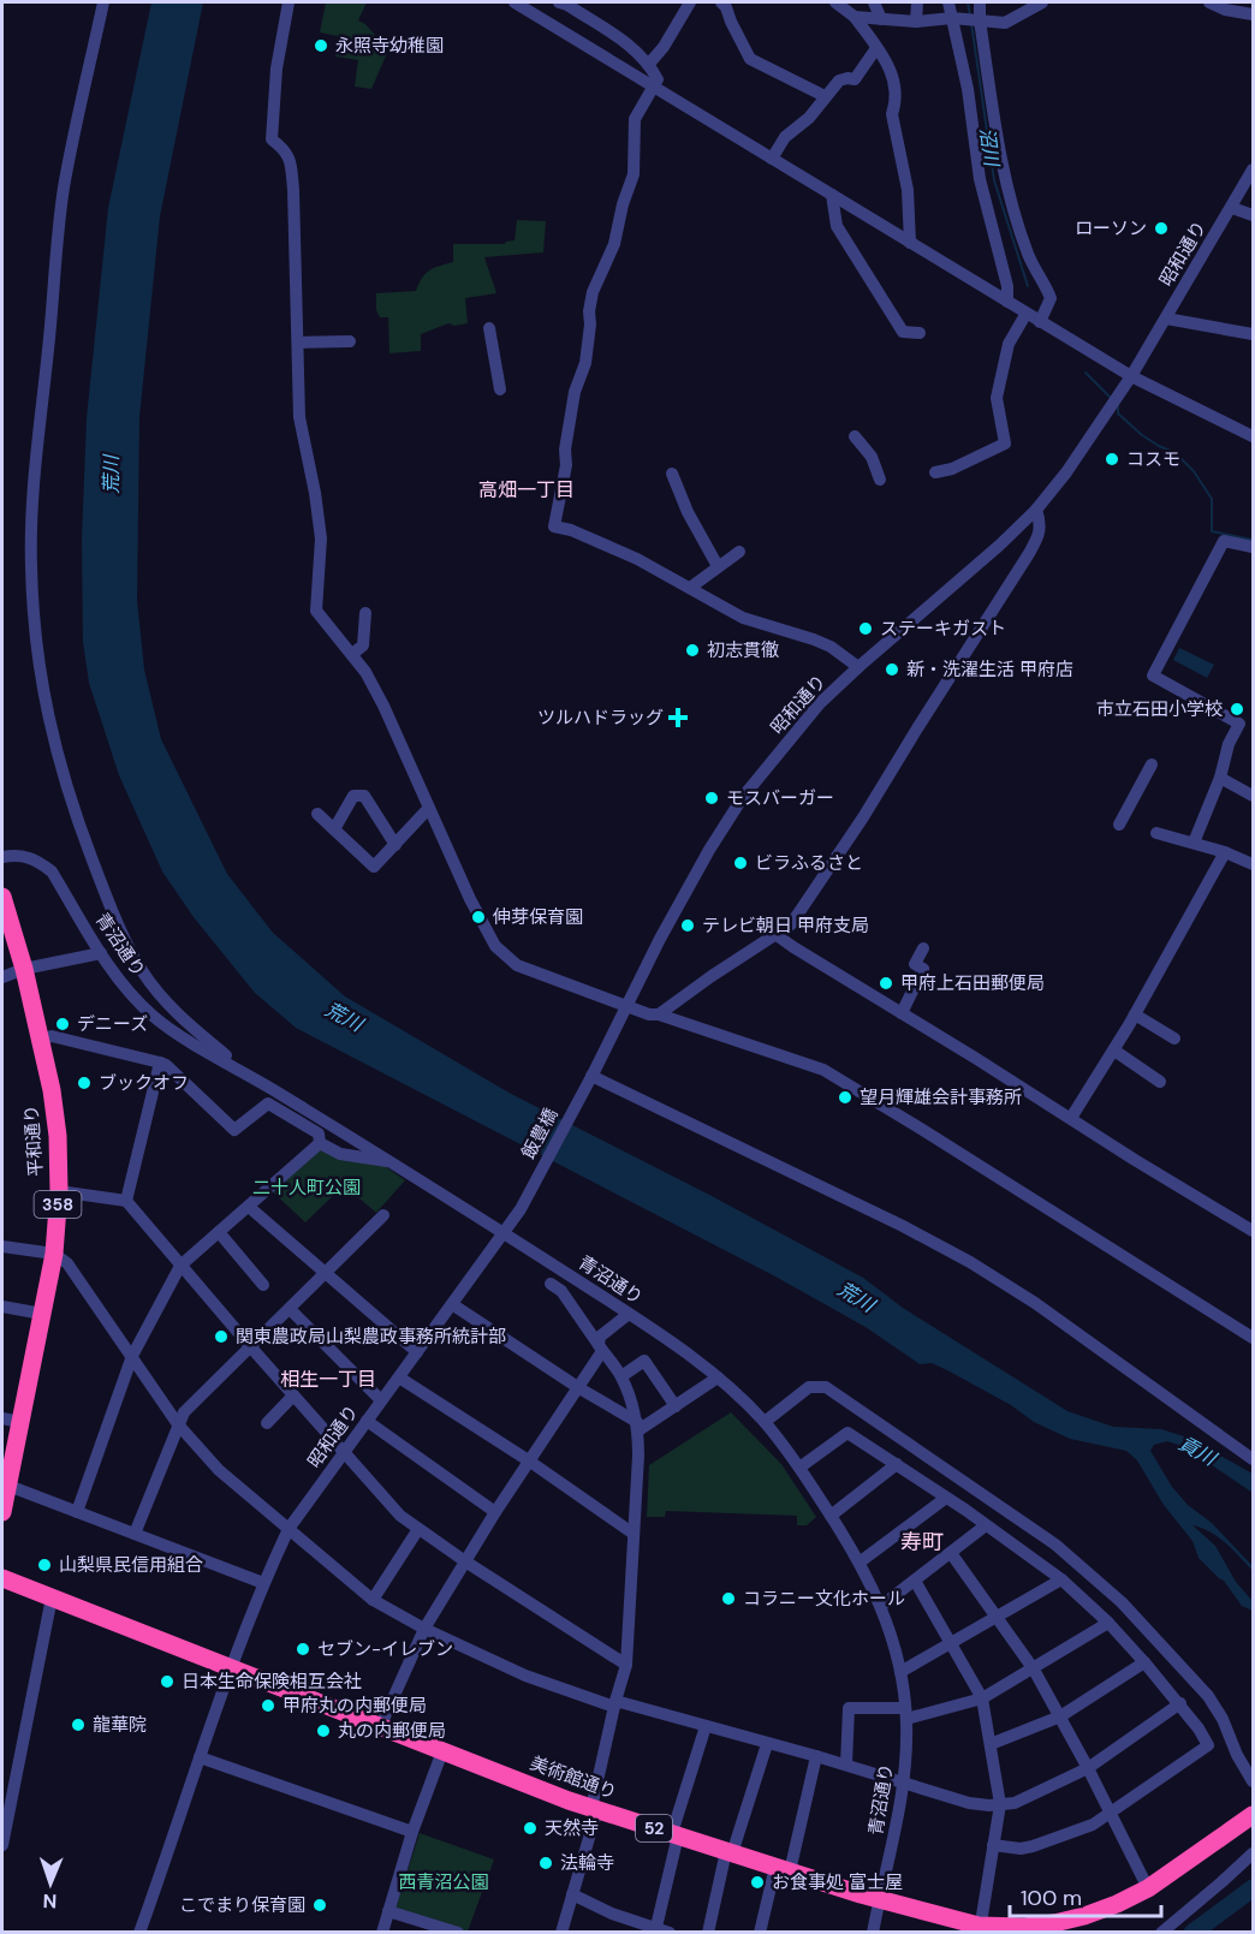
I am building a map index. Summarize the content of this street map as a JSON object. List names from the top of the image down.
{
  "streets": {
    "highway": [
      "平和通り",
      "358",
      "美術館通り",
      "52"
    ],
    "street": ["昭和通り", "青沼通り", "飯豊橋"]
  },
  "crossings": [
    ["昭和通り", "青沼通り"],
    ["昭和通り", "飯豊橋"],
    ["昭和通り", "美術館通り"],
    ["青沼通り", "美術館通り"]
  ],
  "districts": ["高畑一丁目", "相生一丁目", "寿町"],
  "water": ["沼川", "荒川", "貢川"],
  "parks": ["二十人町公園", "西青沼公園"],
  "places": {
    "other": [
      "永照寺幼稚園",
      "ローソン",
      "コスモ",
      "ステーキガスト",
      "初志貫徹",
      "新・洗濯生活 甲府店",
      "市立石田小学校",
      "モスバーガー",
      "ビラふるさと",
      "伸芽保育園",
      "テレビ朝日 甲府支局",
      "甲府上石田郵便局",
      "デニーズ",
      "ブックオフ",
      "望月輝雄会計事務所",
      "関東農政局山梨農政事務所統計部",
      "山梨県民信用組合",
      "コラニー文化ホール",
      "セブン-イレブン",
      "日本生命保険相互会社",
      "甲府丸の内郵便局",
      "龍華院",
      "丸の内郵便局",
      "天然寺",
      "法輪寺",
      "お食事処 富士屋",
      "こでまり保育園"
    ],
    "health": ["ツルハドラッグ"]
  },
  "scale_bar": "100 m",
  "north": "bottom"
}
